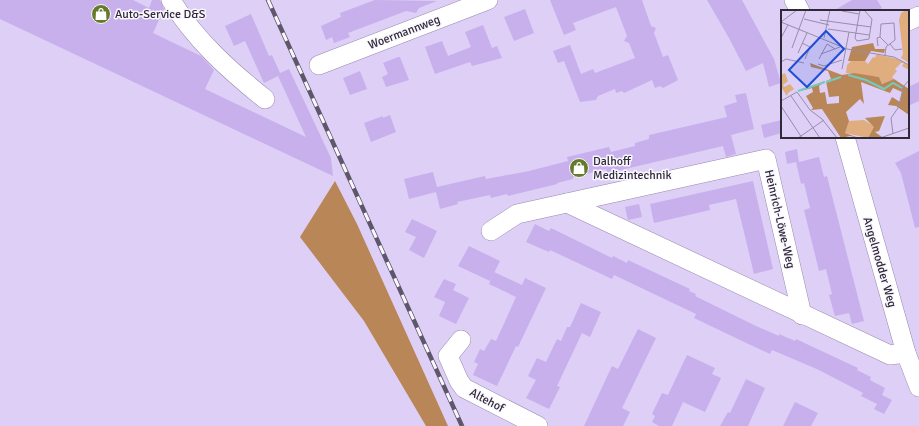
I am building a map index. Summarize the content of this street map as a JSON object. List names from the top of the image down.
{
  "streets": {
    "street": [
      "Woermannweg",
      "Heinrich-Löwe-Weg",
      "Angelmodder Weg",
      "Altehof"
    ]
  },
  "places": {
    "shop": ["Auto-Service D&S", "Dalhoff Medizintechnik"]
  }
}
